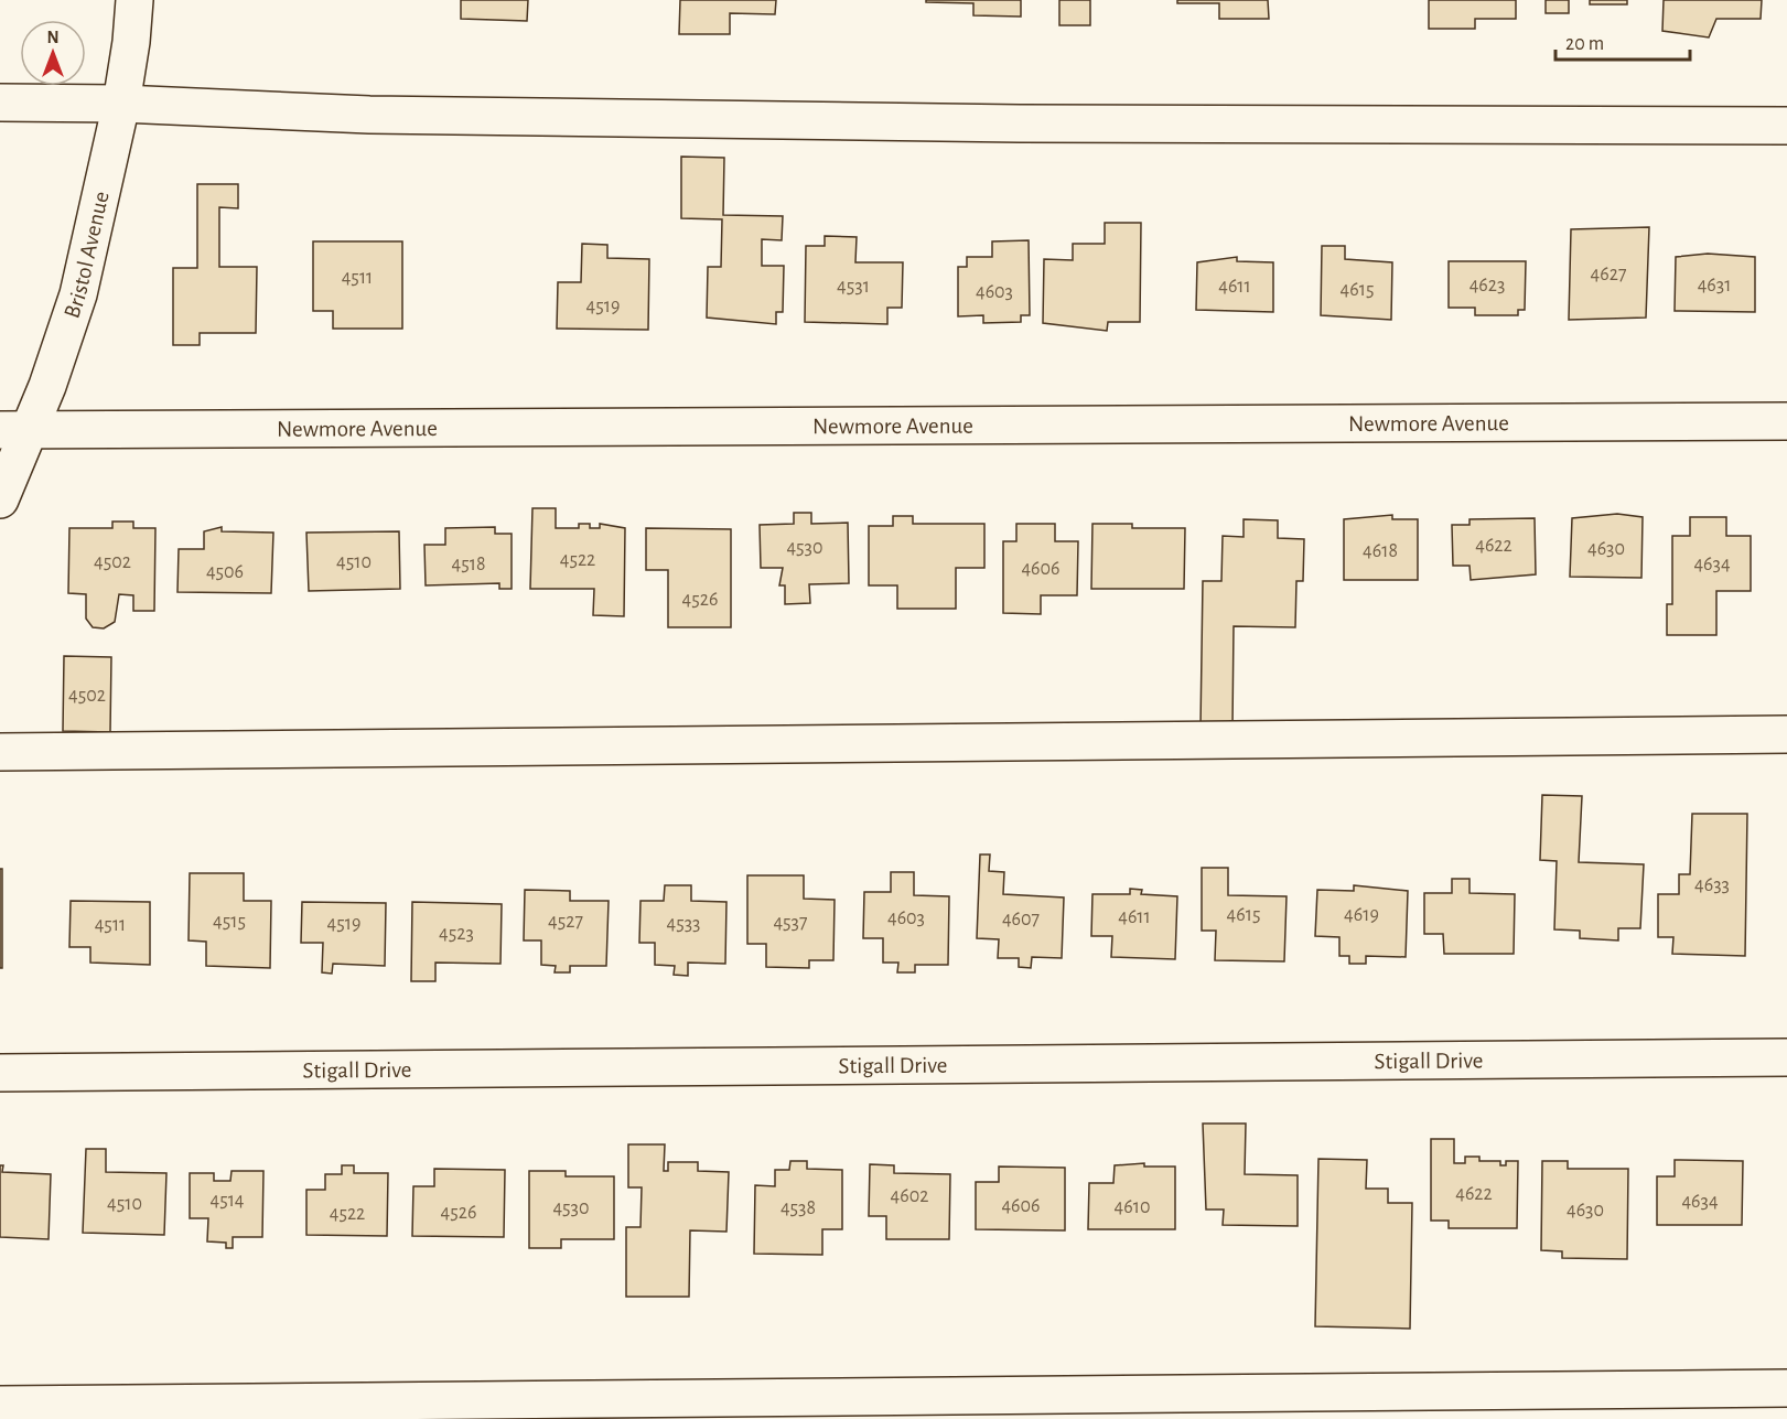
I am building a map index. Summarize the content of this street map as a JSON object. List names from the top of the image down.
{
  "streets": {
    "street": ["Bristol Avenue", "Newmore Avenue", "Stigall Drive"]
  },
  "crossings": [
    ["Bristol Avenue", "Newmore Avenue"]
  ],
  "house_numbers": [
    "4627",
    "4511",
    "4623",
    "4631",
    "4531",
    "4611",
    "4615",
    "4603",
    "4519",
    "4622",
    "4530",
    "4630",
    "4618",
    "4522",
    "4502",
    "4510",
    "4518",
    "4634",
    "4606",
    "4506",
    "4526",
    "4502",
    "4633",
    "4615",
    "4619",
    "4611",
    "4603",
    "4607",
    "4515",
    "4527",
    "4537",
    "4519",
    "4533",
    "4511",
    "4523",
    "4622",
    "4602",
    "4514",
    "4634",
    "4510",
    "4606",
    "4610",
    "4530",
    "4538",
    "4630",
    "4526",
    "4522"
  ],
  "scale_bar": "20 m",
  "north": "top"
}
